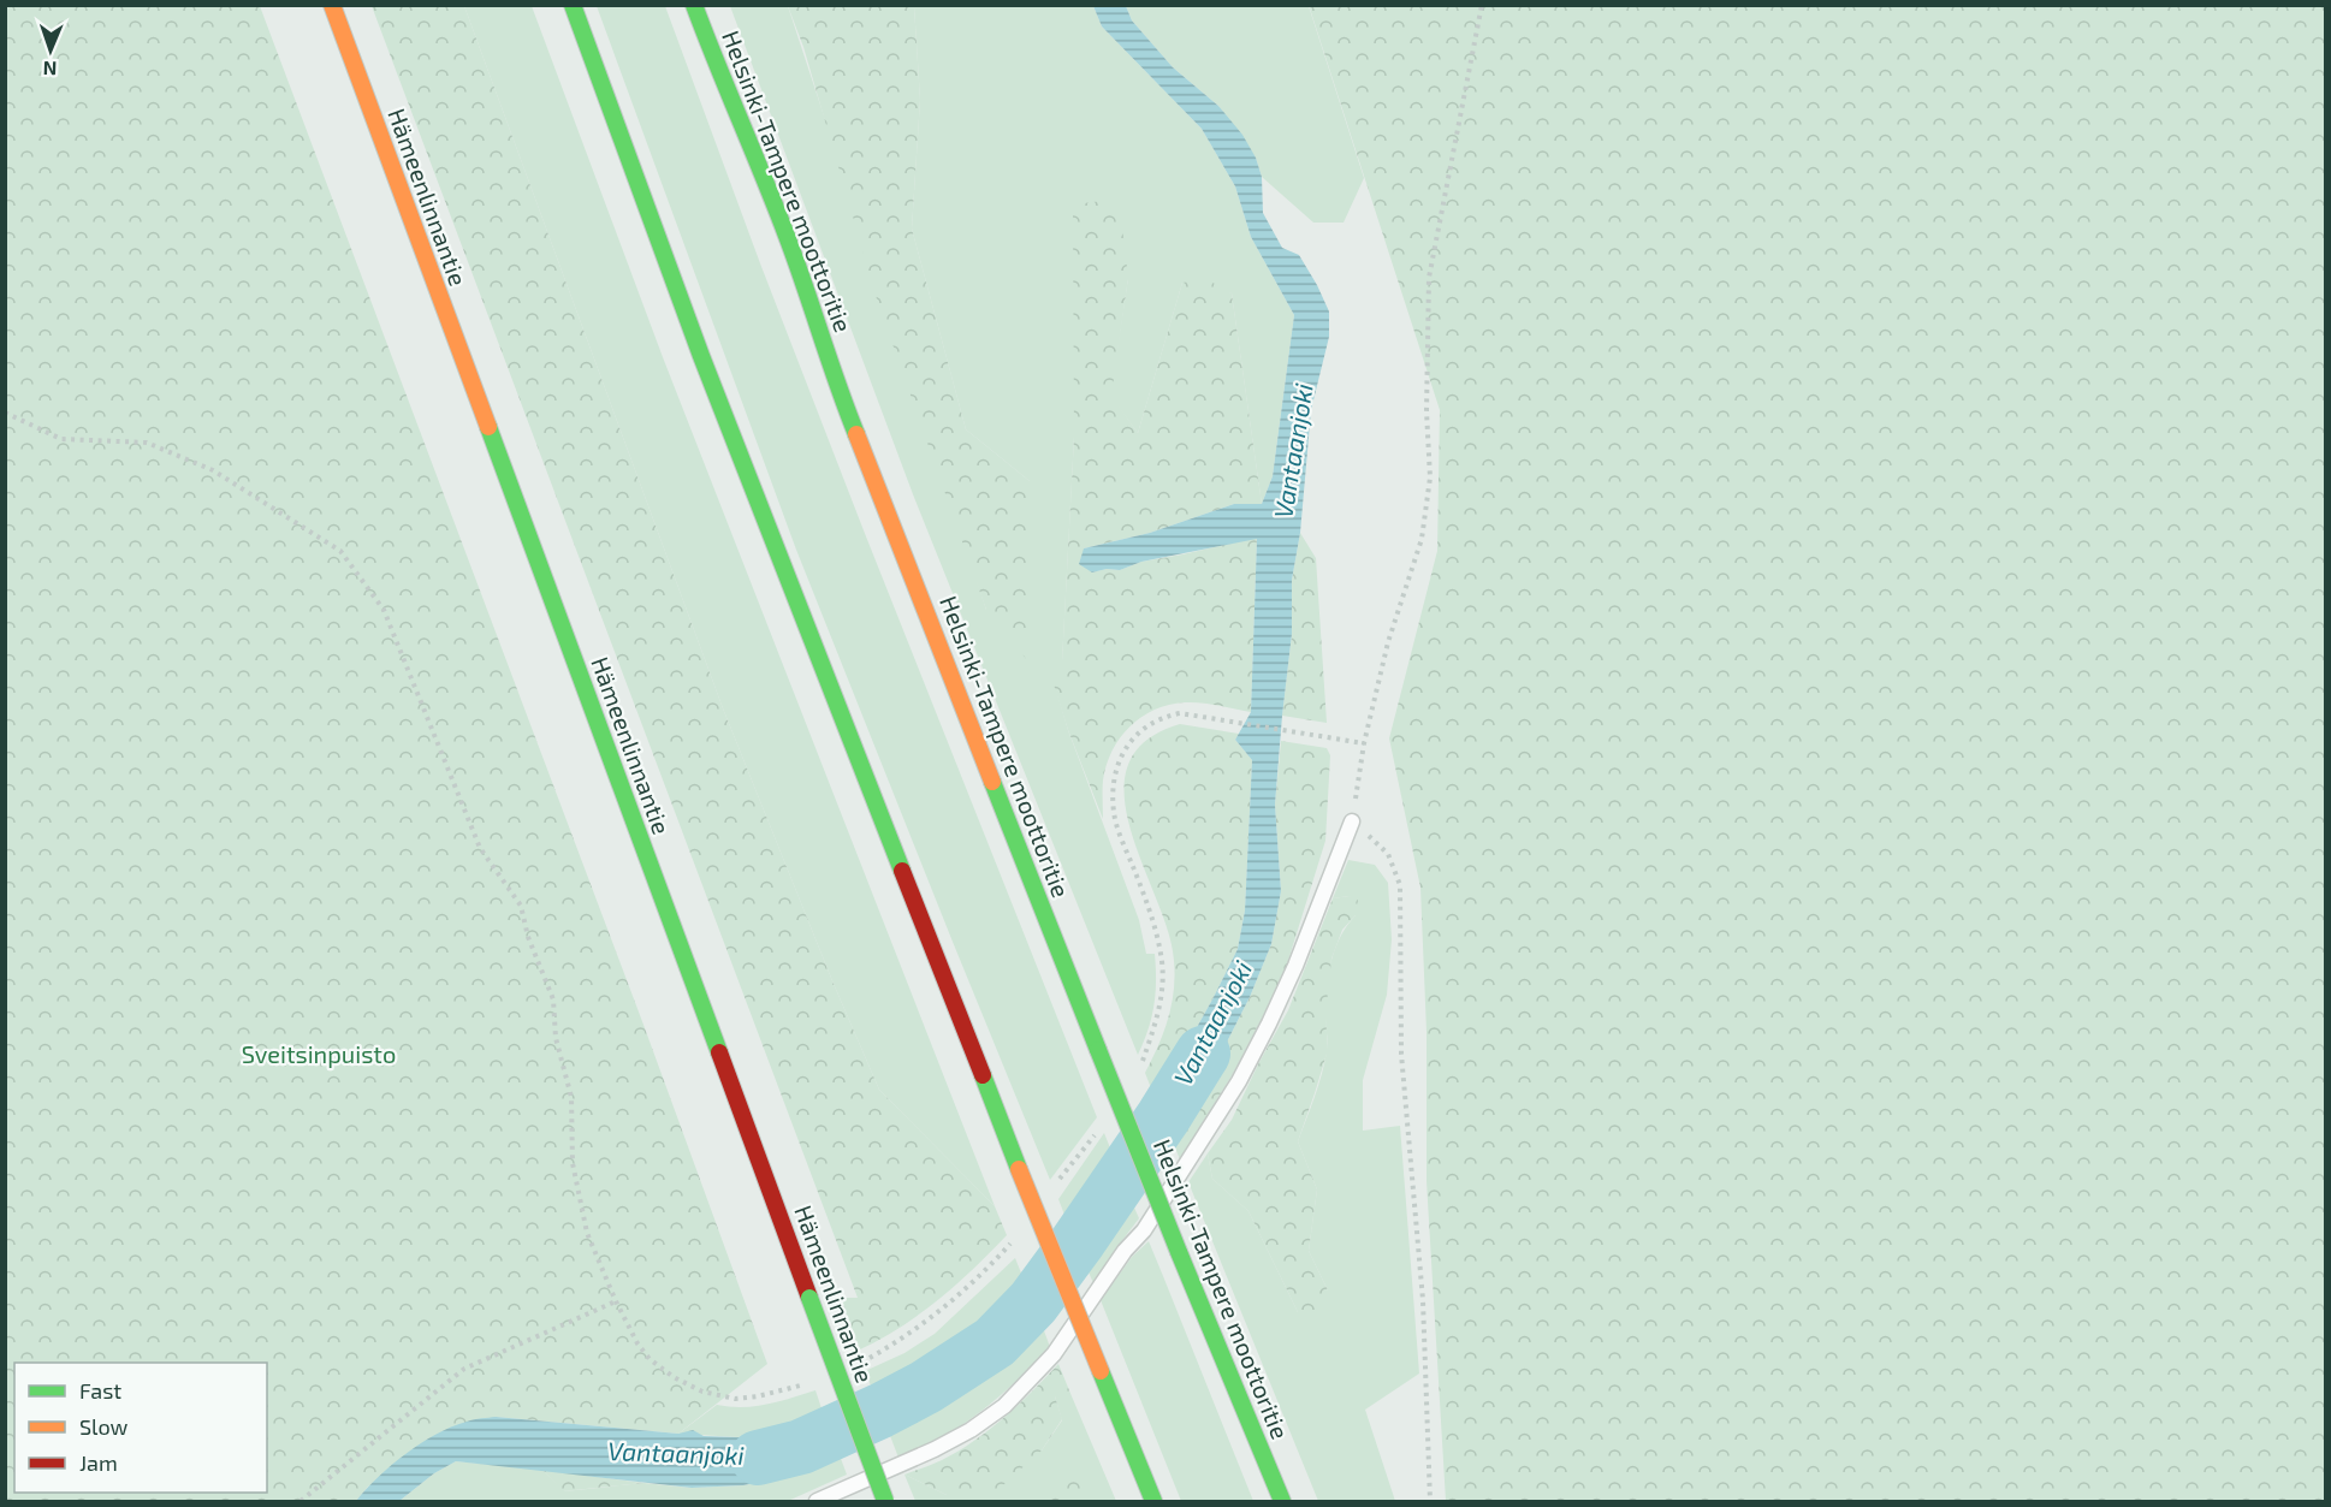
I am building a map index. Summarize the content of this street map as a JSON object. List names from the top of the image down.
{
  "streets": {
    "main road": ["Helsinki-Tampere moottoritie", "Hämeenlinnantie"]
  },
  "water": ["Vantaanjoki"],
  "parks": ["Sveitsinpuisto"],
  "legend": ["Fast", "Slow", "Jam"],
  "north": "bottom"
}
